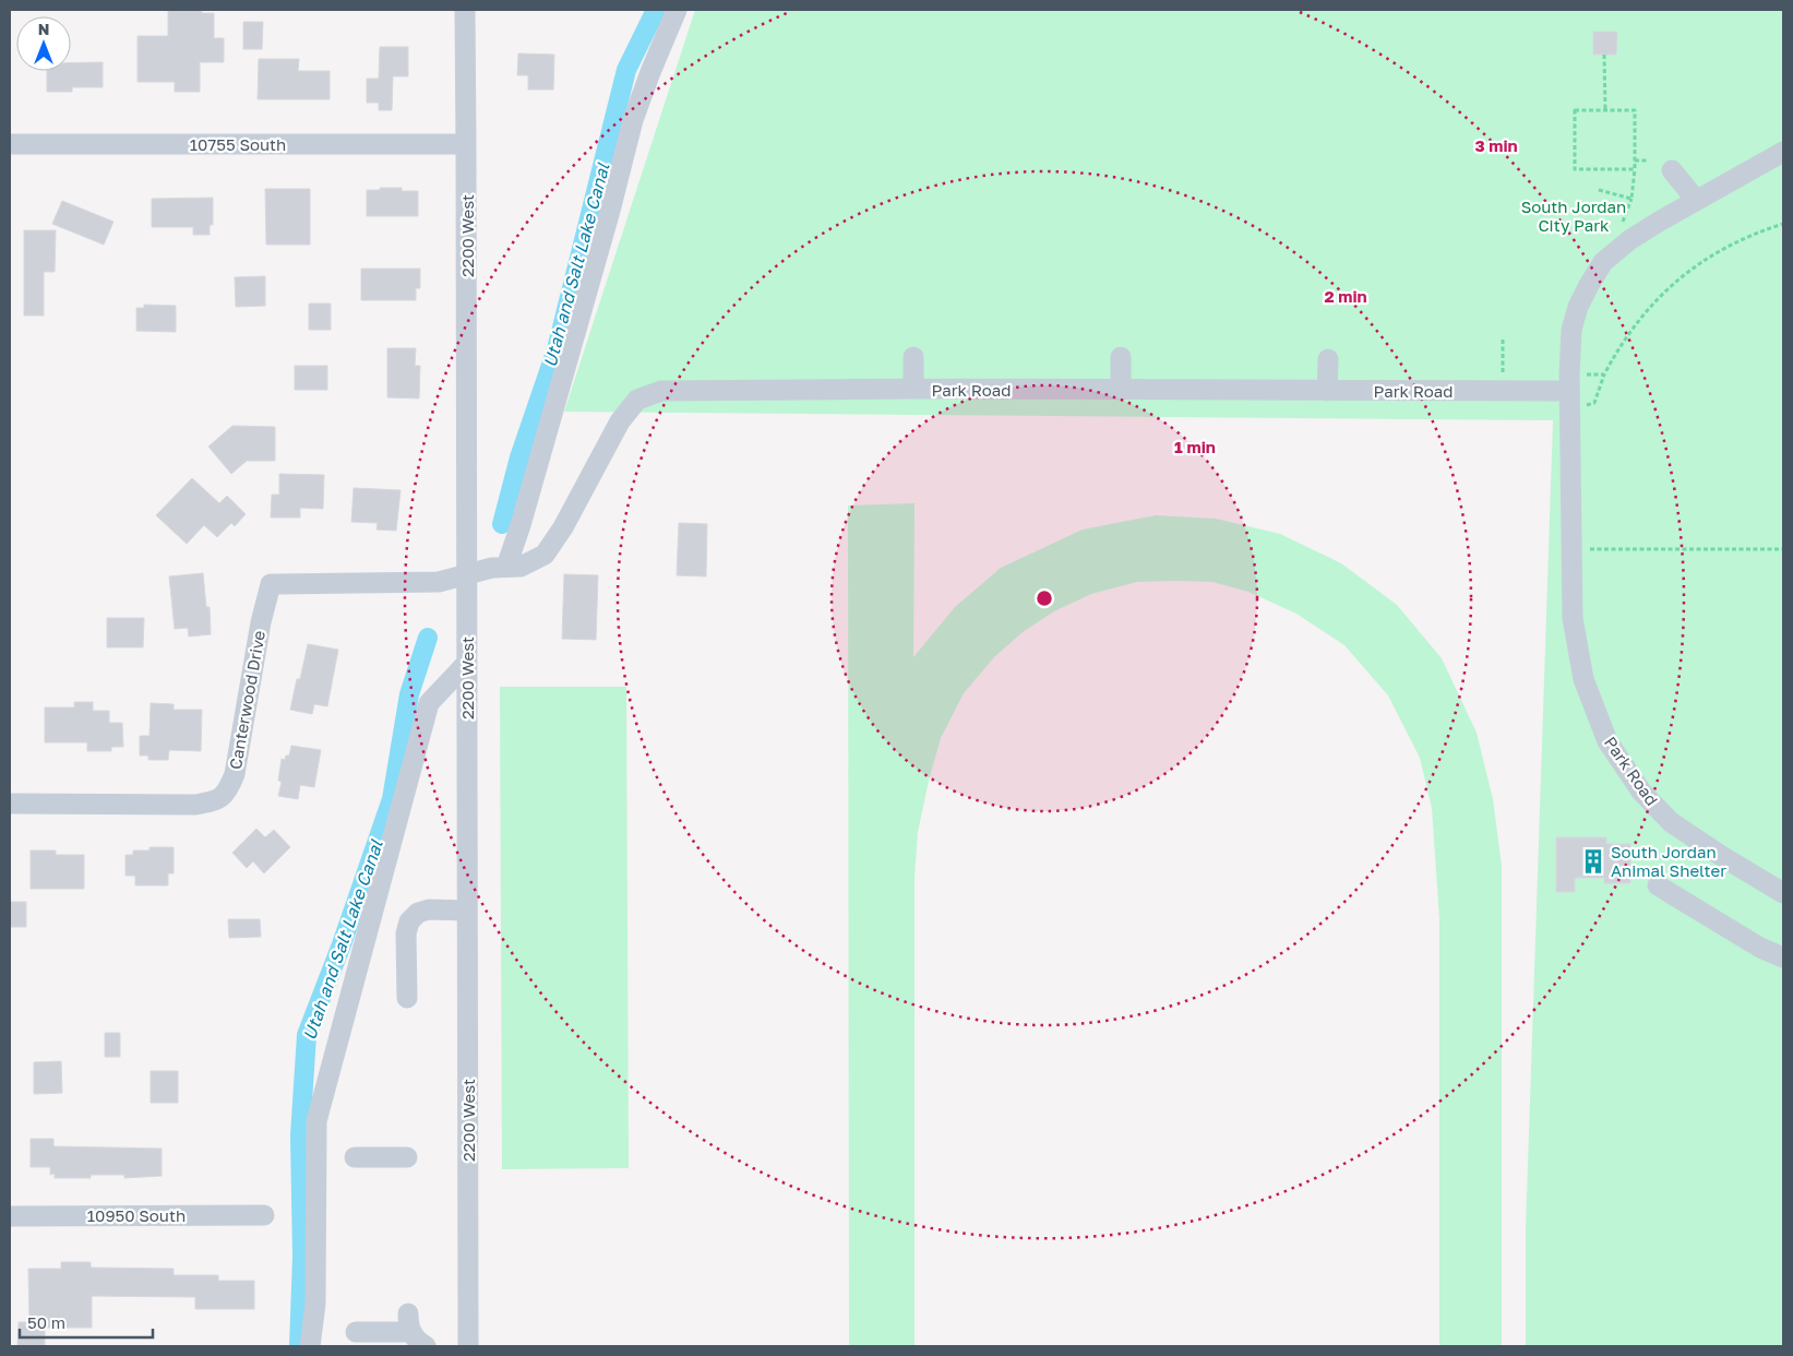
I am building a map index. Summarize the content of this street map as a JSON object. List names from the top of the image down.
{
  "streets": {
    "street": [
      "10755 South",
      "2200 West",
      "Park Road",
      "Canterwood Drive",
      "10950 South"
    ]
  },
  "crossings": [
    ["10755 South", "2200 West"],
    ["2200 West", "Park Road"],
    ["2200 West", "Canterwood Drive"],
    ["Park Road", "Canterwood Drive"]
  ],
  "water": ["Utah and Salt Lake Canal"],
  "parks": ["South Jordan City Park"],
  "places": {
    "building": ["South Jordan Animal Shelter"]
  },
  "scale_bar": "50 m",
  "north": "top",
  "rings": ["3 min", "2 min", "1 min"]
}
